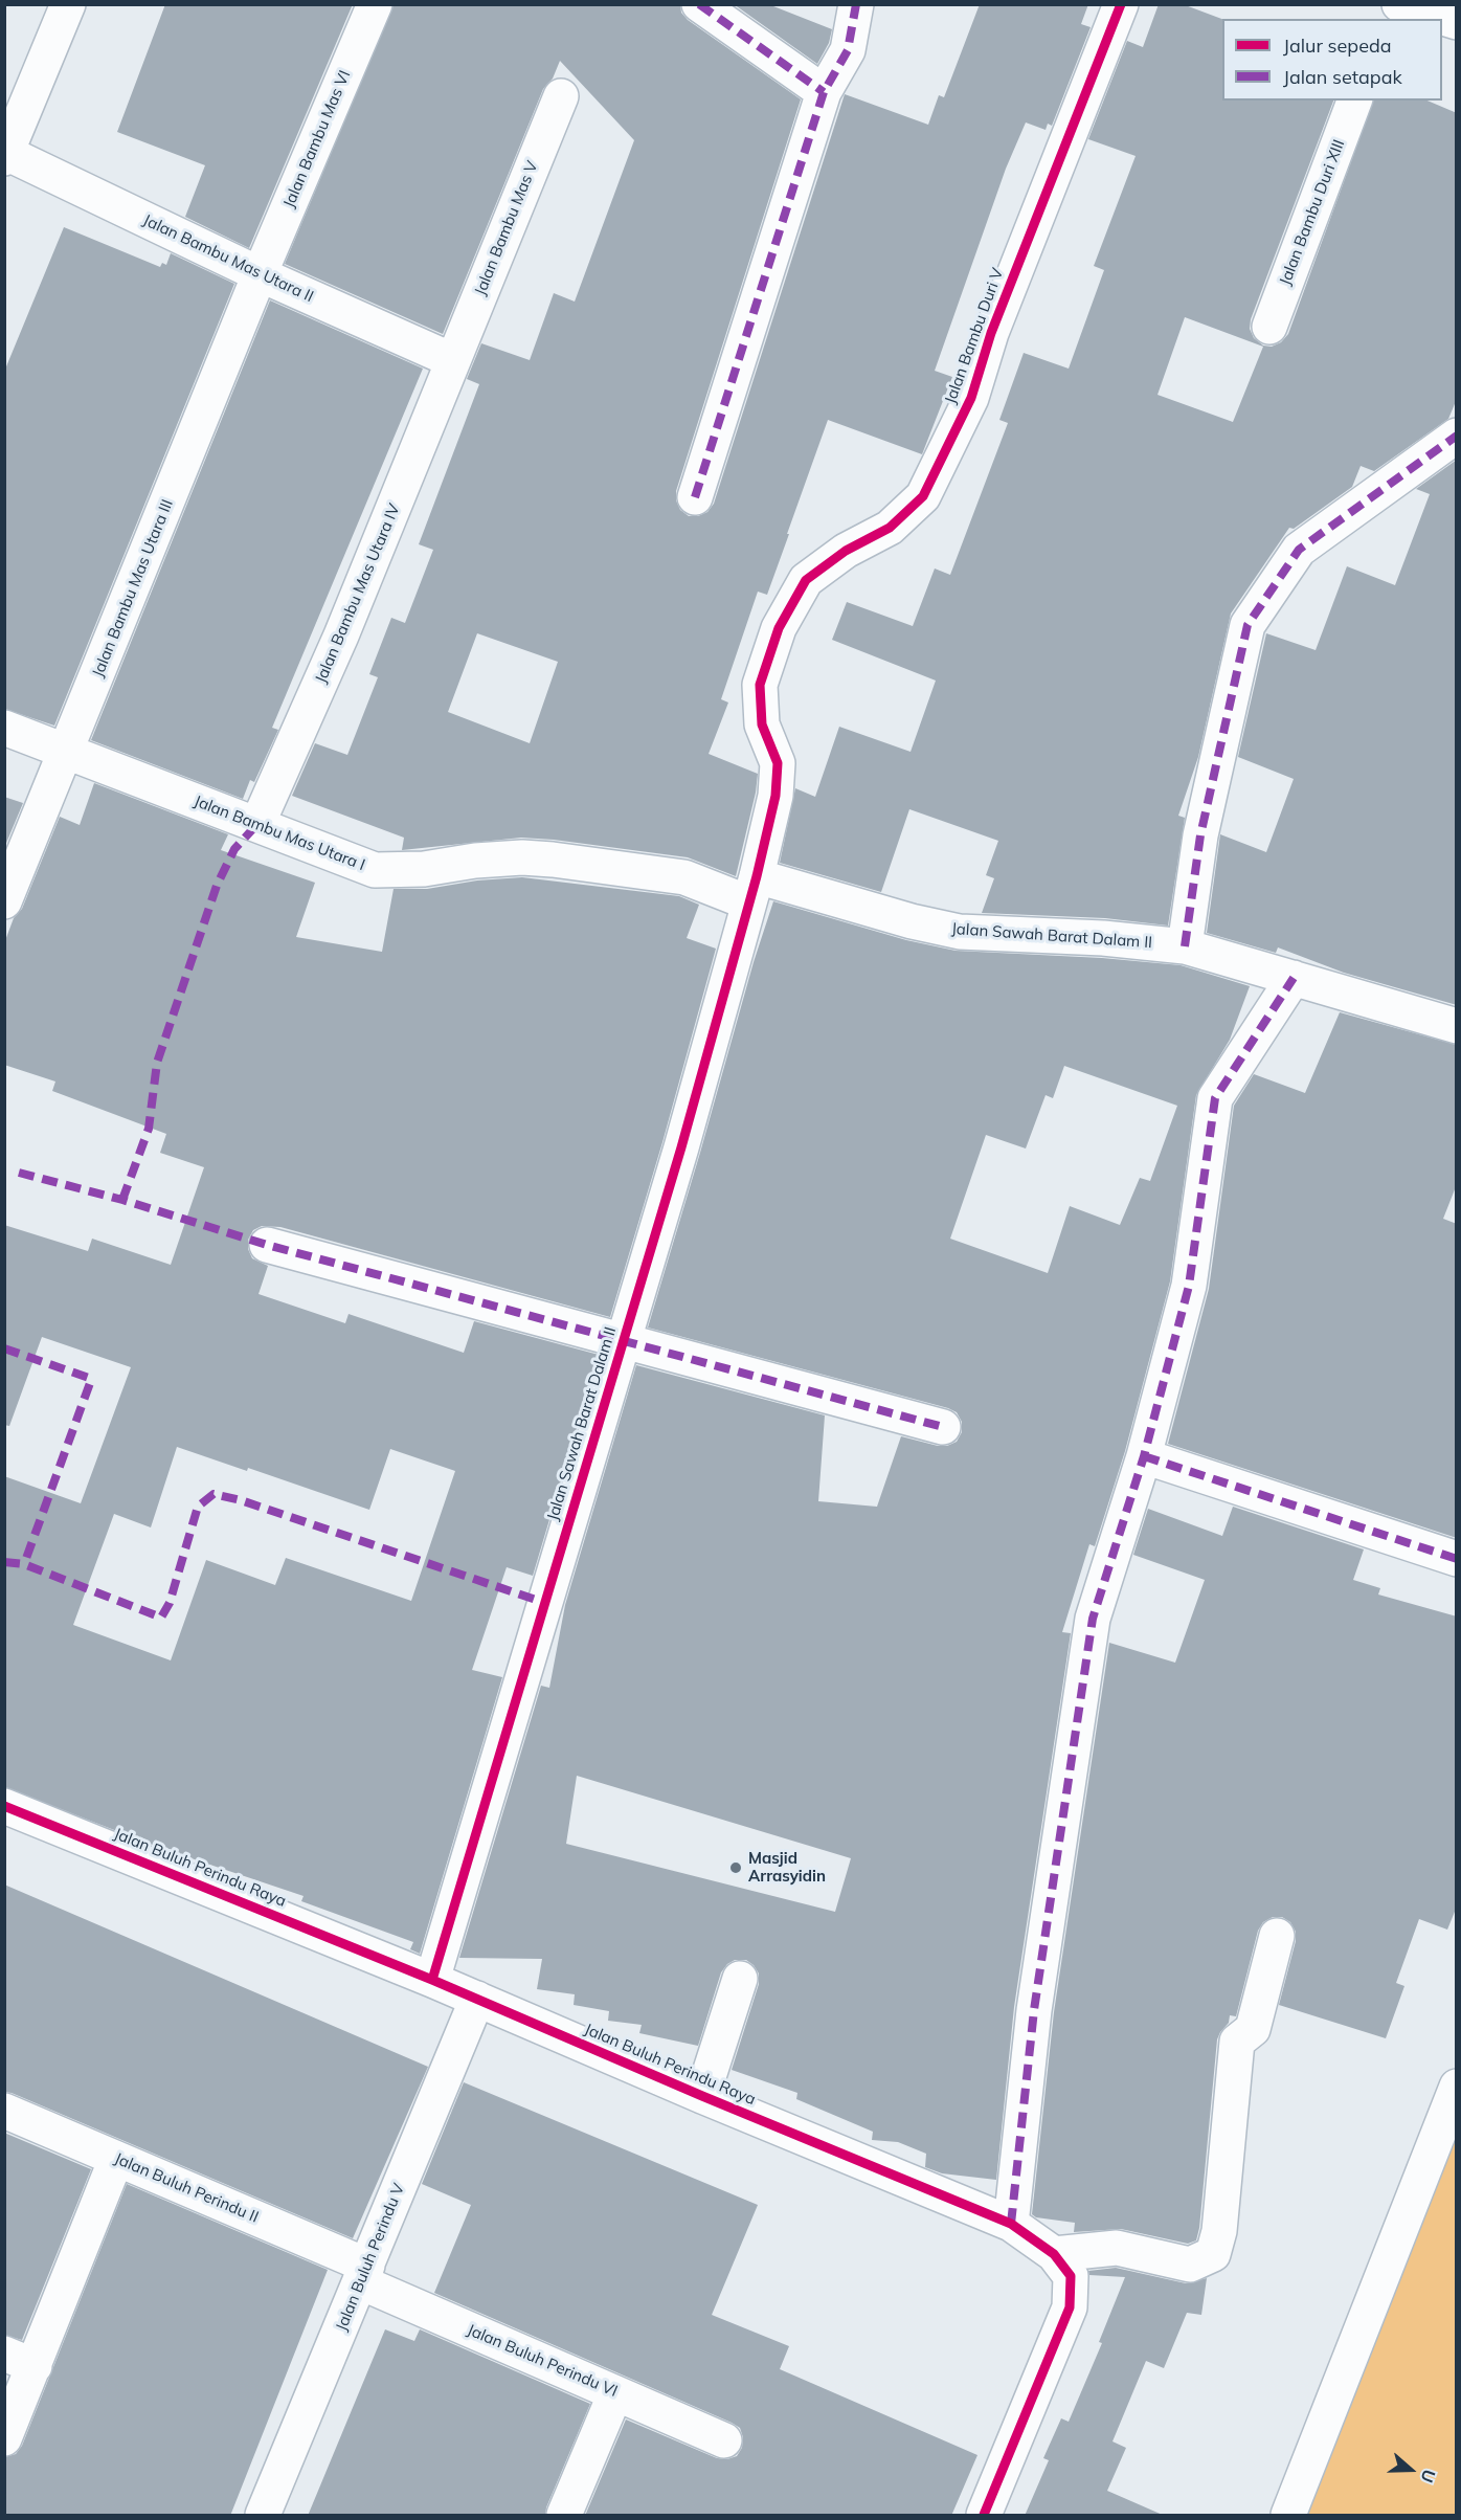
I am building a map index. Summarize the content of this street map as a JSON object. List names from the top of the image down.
{
  "streets": {
    "street": [
      "Jalan Bambu Mas VI",
      "Jalan Bambu Duri XIII",
      "Jalan Bambu Mas V",
      "Jalan Bambu Mas Utara II",
      "Jalan Bambu Duri V",
      "Jalan Bambu Mas Utara III",
      "Jalan Bambu Mas Utara IV",
      "Jalan Bambu Mas Utara I",
      "Jalan Sawah Barat Dalam II",
      "Jalan Buluh Perindu Raya",
      "Jalan Buluh Perindu II",
      "Jalan Buluh Perindu V",
      "Jalan Buluh Perindu VI"
    ]
  },
  "crossings": [
    ["Jalan Bambu Mas VI", "Jalan Bambu Mas Utara II"],
    ["Jalan Bambu Mas VI", "Jalan Bambu Mas Utara III"],
    ["Jalan Bambu Mas V", "Jalan Bambu Mas Utara II"],
    ["Jalan Bambu Mas V", "Jalan Bambu Mas Utara IV"],
    ["Jalan Bambu Mas Utara II", "Jalan Bambu Mas Utara III"],
    ["Jalan Bambu Mas Utara II", "Jalan Bambu Mas Utara IV"],
    ["Jalan Bambu Duri V", "Jalan Bambu Mas Utara I"],
    ["Jalan Bambu Duri V", "Jalan Sawah Barat Dalam II"],
    ["Jalan Bambu Mas Utara III", "Jalan Bambu Mas Utara I"],
    ["Jalan Bambu Mas Utara IV", "Jalan Bambu Mas Utara I"],
    ["Jalan Bambu Mas Utara I", "Jalan Sawah Barat Dalam II"],
    ["Jalan Sawah Barat Dalam II", "Jalan Buluh Perindu Raya"],
    ["Jalan Buluh Perindu Raya", "Jalan Buluh Perindu V"],
    ["Jalan Buluh Perindu II", "Jalan Buluh Perindu V"],
    ["Jalan Buluh Perindu II", "Jalan Buluh Perindu VI"],
    ["Jalan Buluh Perindu V", "Jalan Buluh Perindu VI"]
  ],
  "places": ["Masjid Arrasyidin"],
  "legend": ["Jalur sepeda", "Jalan setapak"],
  "north": "right"
}
